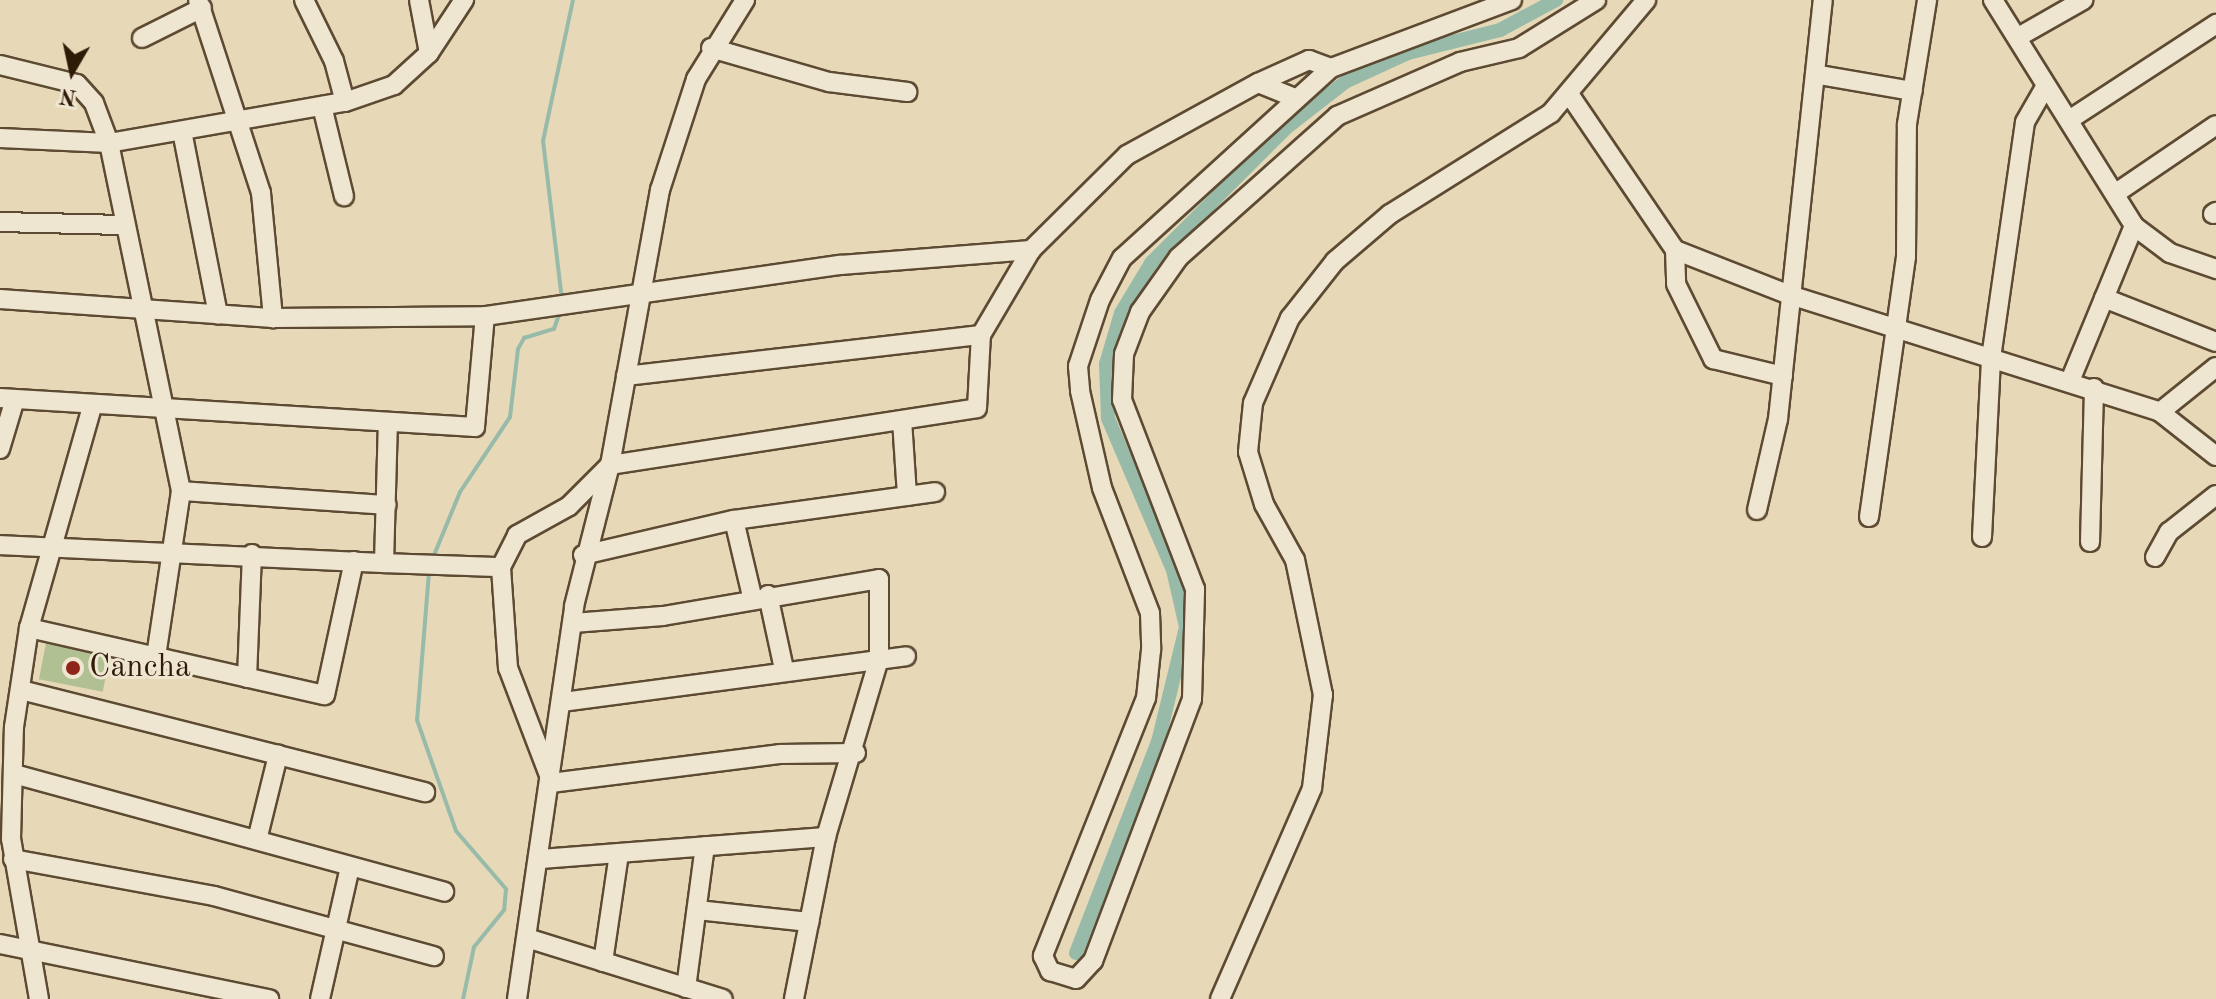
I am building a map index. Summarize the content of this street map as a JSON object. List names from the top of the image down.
{
  "places": ["Cancha"],
  "north": "bottom"
}
